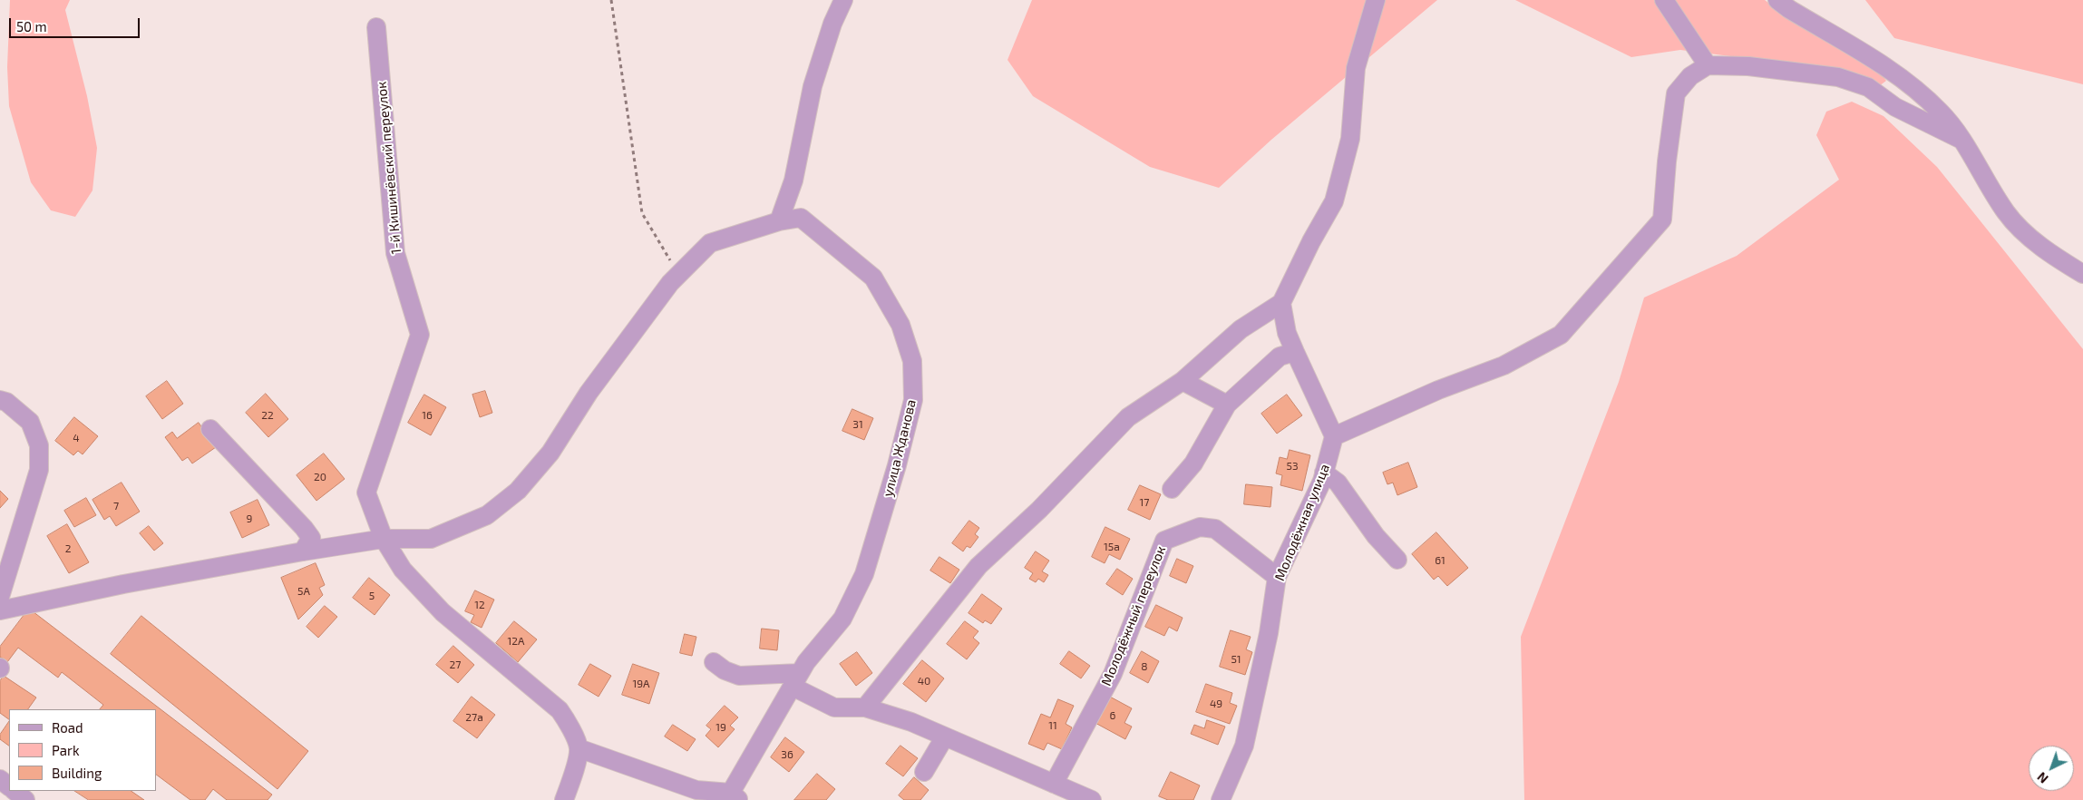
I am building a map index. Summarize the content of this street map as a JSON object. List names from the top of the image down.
{
  "streets": {
    "street": [
      "1-й Кишинёвский переулок",
      "улица Жданова",
      "Молодёжная улица",
      "Молодёжный переулок"
    ]
  },
  "crossings": [
    ["1-й Кишинёвский переулок", "улица Жданова"],
    ["Молодёжная улица", "Молодёжный переулок"]
  ],
  "house_numbers": [
    "22",
    "16",
    "31",
    "4",
    "53",
    "20",
    "17",
    "7",
    "9",
    "15а",
    "2",
    "61",
    "5А",
    "5",
    "12",
    "12А",
    "51",
    "27",
    "8",
    "40",
    "19А",
    "49",
    "6",
    "27а",
    "11",
    "19",
    "36"
  ],
  "legend": ["Road", "Park", "Building"],
  "scale_bar": "50 m",
  "north": "bottom left"
}
